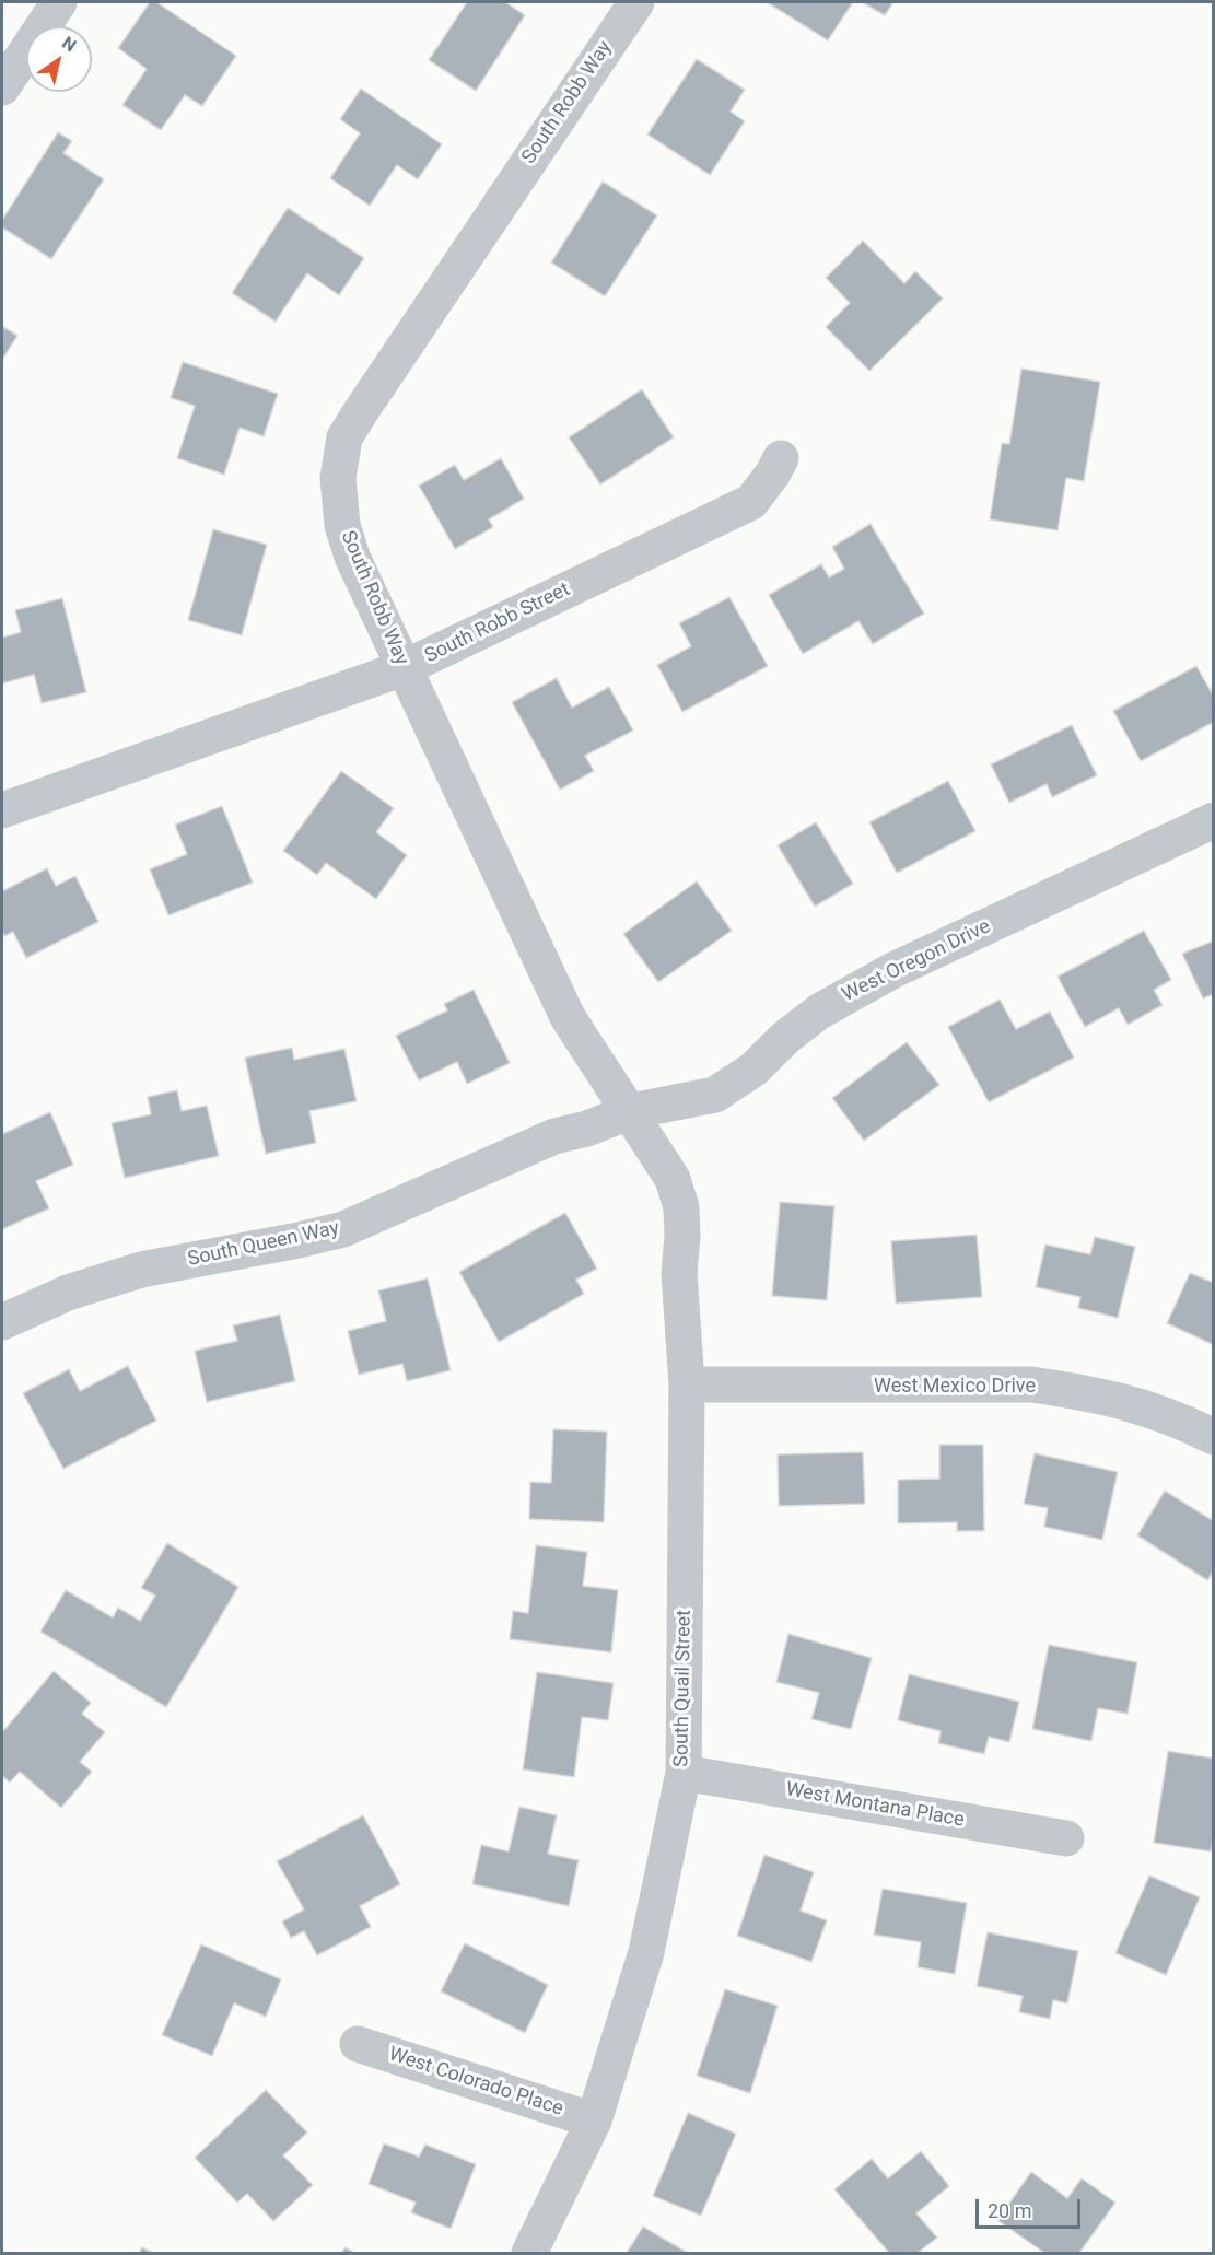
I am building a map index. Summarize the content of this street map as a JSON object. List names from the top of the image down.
{
  "streets": {
    "street": [
      "South Robb Way",
      "South Robb Street",
      "West Oregon Drive",
      "South Queen Way",
      "West Mexico Drive",
      "South Quail Street",
      "West Montana Place",
      "West Colorado Place"
    ]
  },
  "crossings": [
    ["South Robb Way", "South Robb Street"],
    ["South Robb Way", "West Oregon Drive"],
    ["South Robb Way", "South Queen Way"],
    ["South Robb Way", "South Quail Street"],
    ["West Oregon Drive", "South Queen Way"],
    ["West Oregon Drive", "South Quail Street"],
    ["South Queen Way", "South Quail Street"],
    ["West Mexico Drive", "South Quail Street"],
    ["South Quail Street", "West Montana Place"],
    ["South Quail Street", "West Colorado Place"]
  ],
  "scale_bar": "20 m",
  "north": "top right"
}
